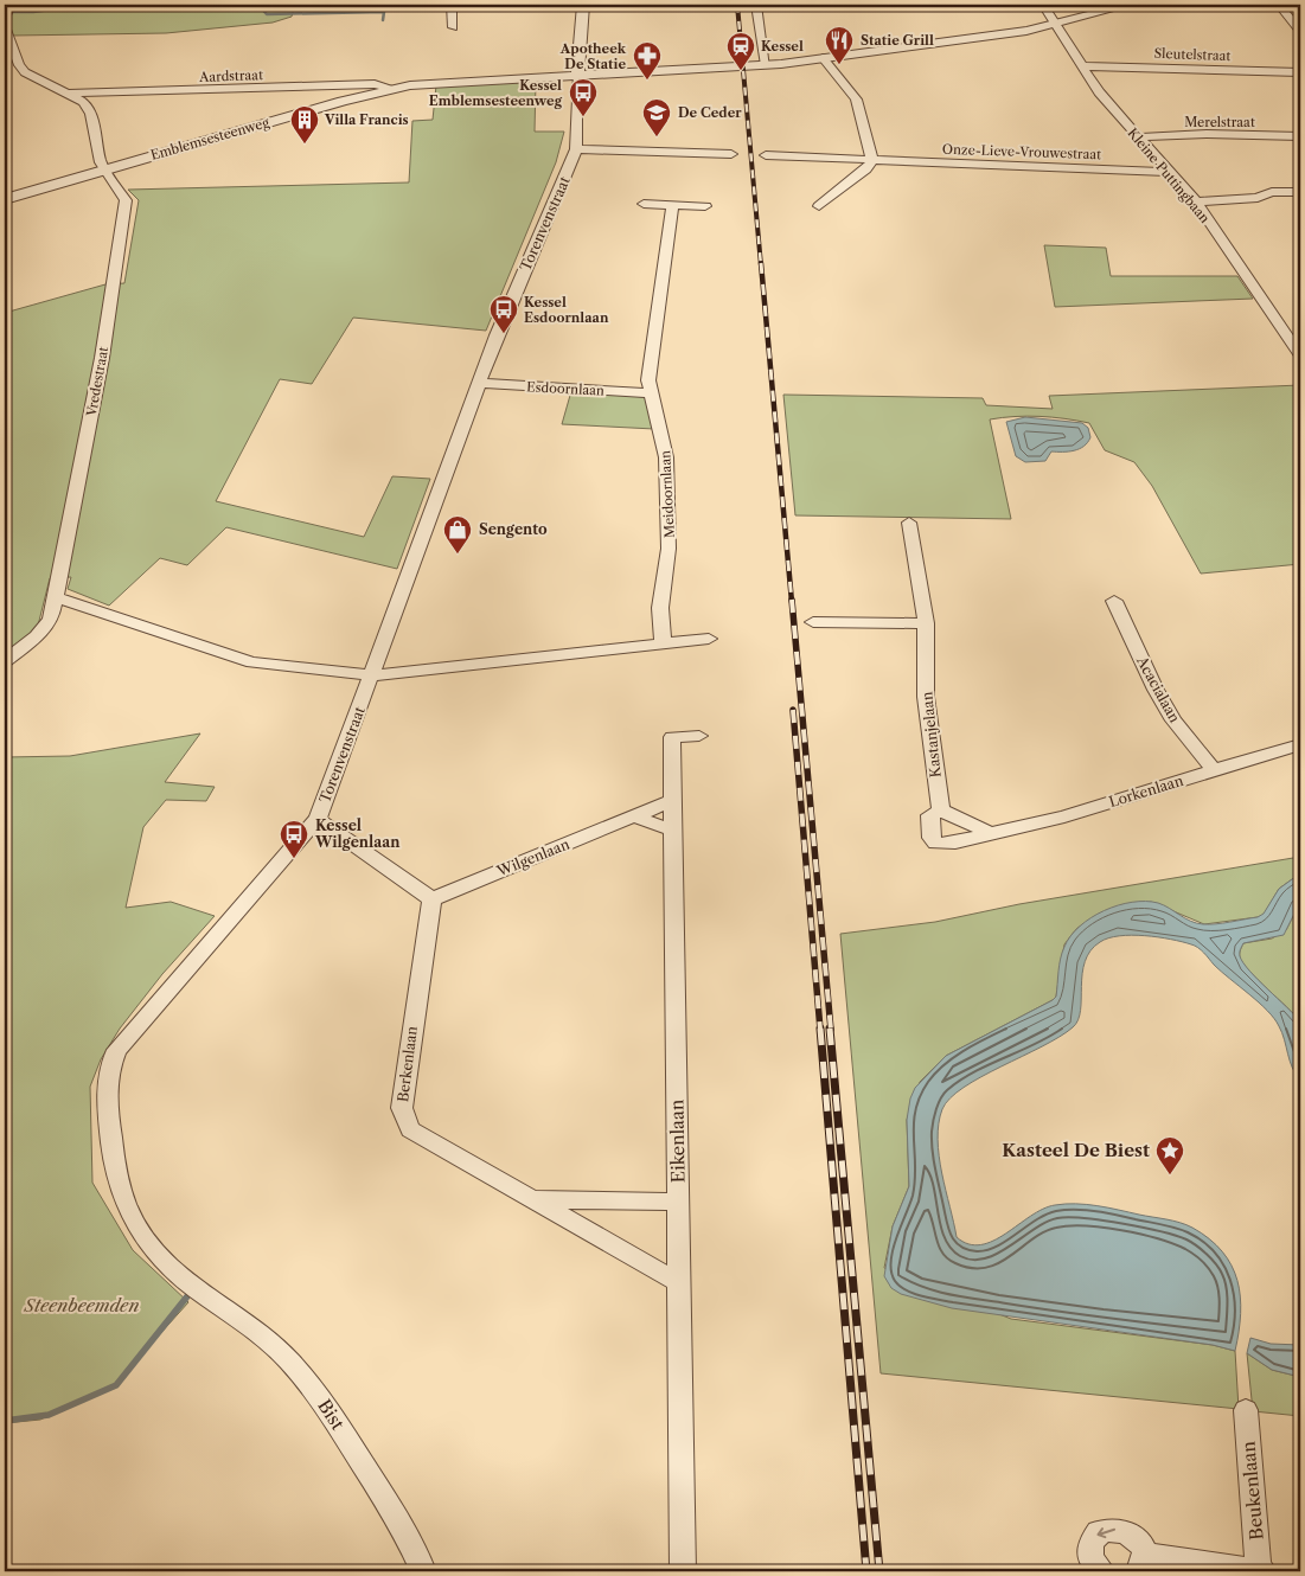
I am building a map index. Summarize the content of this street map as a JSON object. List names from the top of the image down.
{
  "streets": {
    "street": [
      "Sleutelstraat",
      "Aardstraat",
      "Merelstraat",
      "Emblemsesteenweg",
      "Onze-Lieve-Vrouwestraat",
      "Kleine Puttingbaan",
      "Torenvenstraat",
      "Vredestraat",
      "Esdoornlaan",
      "Meidoornlaan",
      "Acacialaan",
      "Kastanjelaan",
      "Lorkenlaan",
      "Wilgenlaan",
      "Berkenlaan",
      "Eikenlaan",
      "Bist",
      "Beukenlaan"
    ]
  },
  "crossings": [
    ["Sleutelstraat", "Kleine Puttingbaan"],
    ["Aardstraat", "Emblemsesteenweg"],
    ["Aardstraat", "Vredestraat"],
    ["Merelstraat", "Kleine Puttingbaan"],
    ["Emblemsesteenweg", "Kleine Puttingbaan"],
    ["Emblemsesteenweg", "Torenvenstraat"],
    ["Emblemsesteenweg", "Vredestraat"],
    ["Onze-Lieve-Vrouwestraat", "Kleine Puttingbaan"],
    ["Torenvenstraat", "Esdoornlaan"],
    ["Torenvenstraat", "Bist"],
    ["Esdoornlaan", "Meidoornlaan"],
    ["Acacialaan", "Lorkenlaan"],
    ["Kastanjelaan", "Lorkenlaan"],
    ["Wilgenlaan", "Berkenlaan"],
    ["Wilgenlaan", "Eikenlaan"],
    ["Berkenlaan", "Eikenlaan"]
  ],
  "parks": ["Steenbeemden"],
  "places": {
    "restaurant": ["Statie Grill"],
    "station": ["Kessel"],
    "pharmacy": ["Apotheek De Statie"],
    "bus stop": ["Kessel Emblemsesteenweg", "Kessel Esdoornlaan", "Kessel Wilgenlaan"],
    "school or university": ["De Ceder"],
    "building": ["Villa Francis"],
    "shop": ["Sengento"],
    "place": ["Kasteel De Biest"]
  }
}
